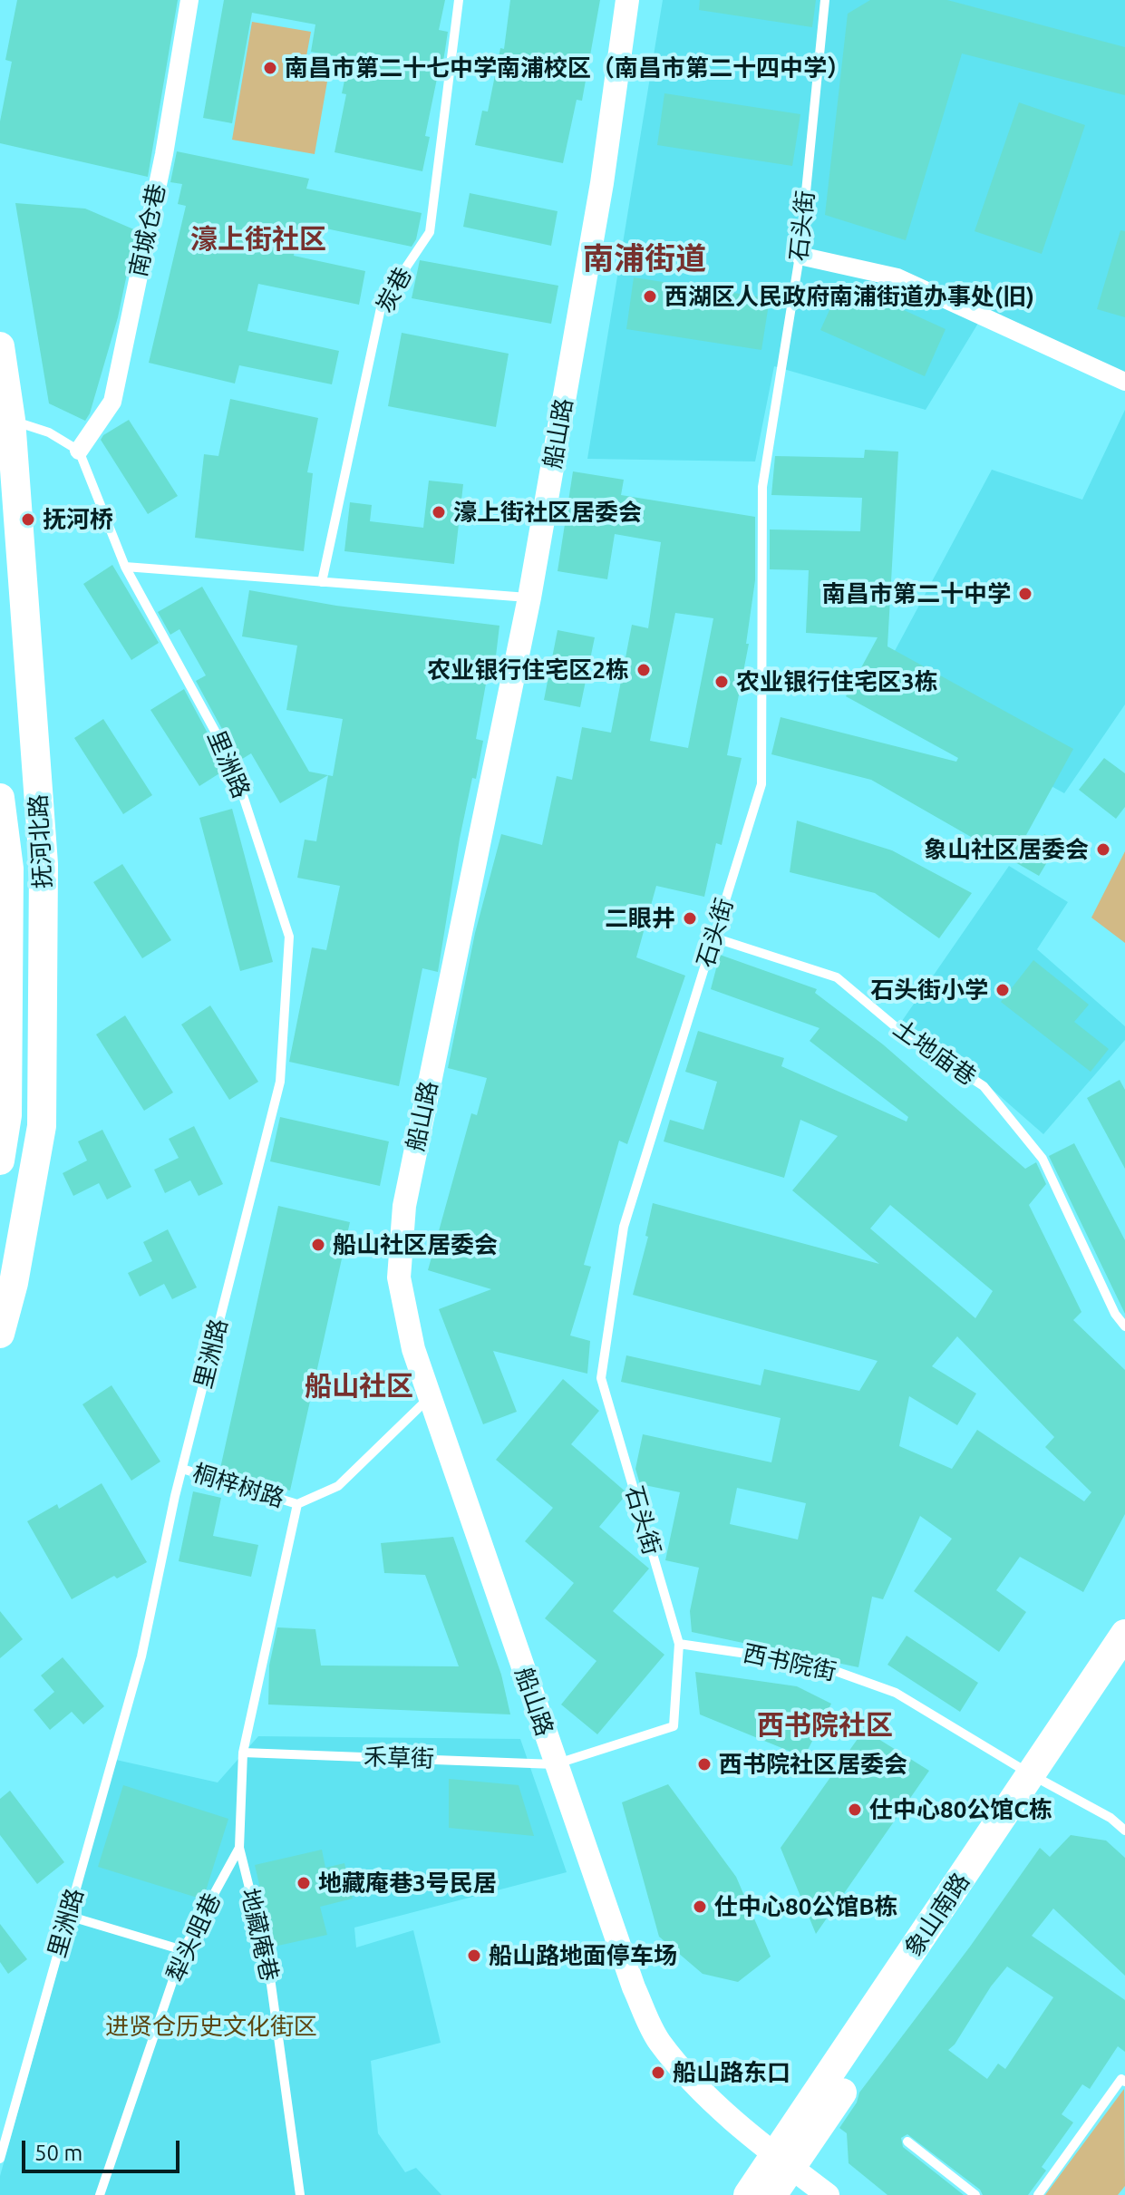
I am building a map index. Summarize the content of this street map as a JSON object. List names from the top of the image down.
{
  "streets": {
    "main road": ["抚河北路", "象山南路"],
    "street": ["南城仓巷", "船山路"],
    "lane": [
      "石头街",
      "炭巷",
      "里洲路",
      "土地庙巷",
      "桐梓树路",
      "西书院街",
      "禾草街",
      "地藏庵巷",
      "犁头咀巷"
    ]
  },
  "crossings": [
    ["石头街", "船山路"],
    ["石头街", "土地庙巷"],
    ["石头街", "西书院街"],
    ["石头街", "禾草街"],
    ["南城仓巷", "里洲路"],
    ["船山路", "桐梓树路"],
    ["船山路", "禾草街"],
    ["船山路", "象山南路"],
    ["里洲路", "桐梓树路"],
    ["西书院街", "象山南路"],
    ["地藏庵巷", "犁头咀巷"]
  ],
  "districts": [
    "濠上街社区",
    "南浦街道",
    "船山社区",
    "西书院社区"
  ],
  "parks": ["进贤仓历史文化街区"],
  "places": [
    "南昌市第二十七中学南浦校区（南昌市第二十四中学）",
    "西湖区人民政府南浦街道办事处(旧)",
    "濠上街社区居委会",
    "抚河桥",
    "南昌市第二十中学",
    "农业银行住宅区2栋",
    "农业银行住宅区3栋",
    "象山社区居委会",
    "二眼井",
    "石头街小学",
    "船山社区居委会",
    "西书院社区居委会",
    "仕中心80公馆C栋",
    "地藏庵巷3号民居",
    "仕中心80公馆B栋",
    "船山路地面停车场",
    "船山路东口"
  ],
  "scale_bar": "50 m"
}
